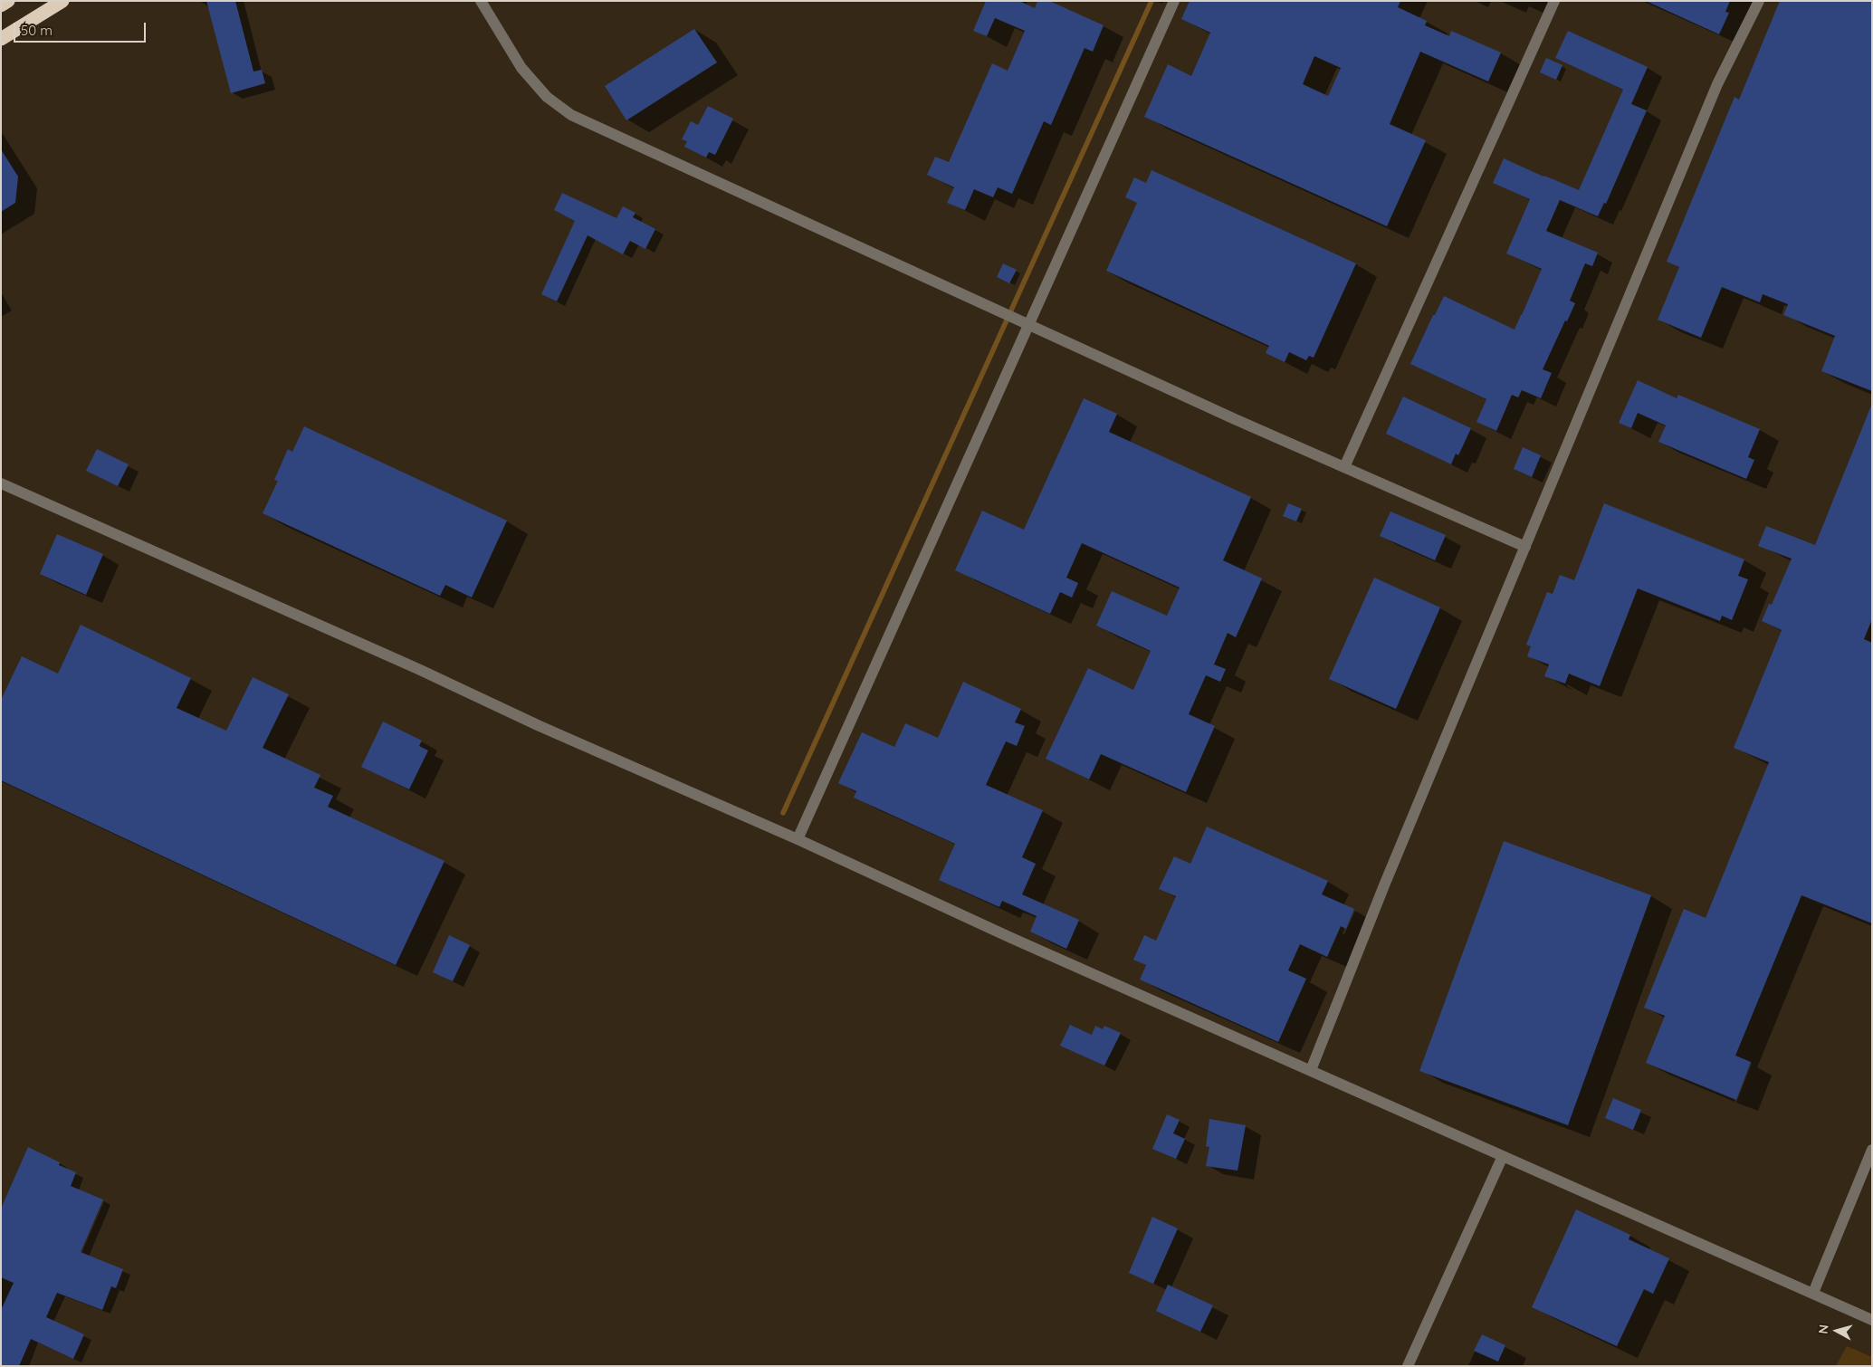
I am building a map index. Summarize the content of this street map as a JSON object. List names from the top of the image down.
{
  "scale_bar": "50 m",
  "north": "left"
}
